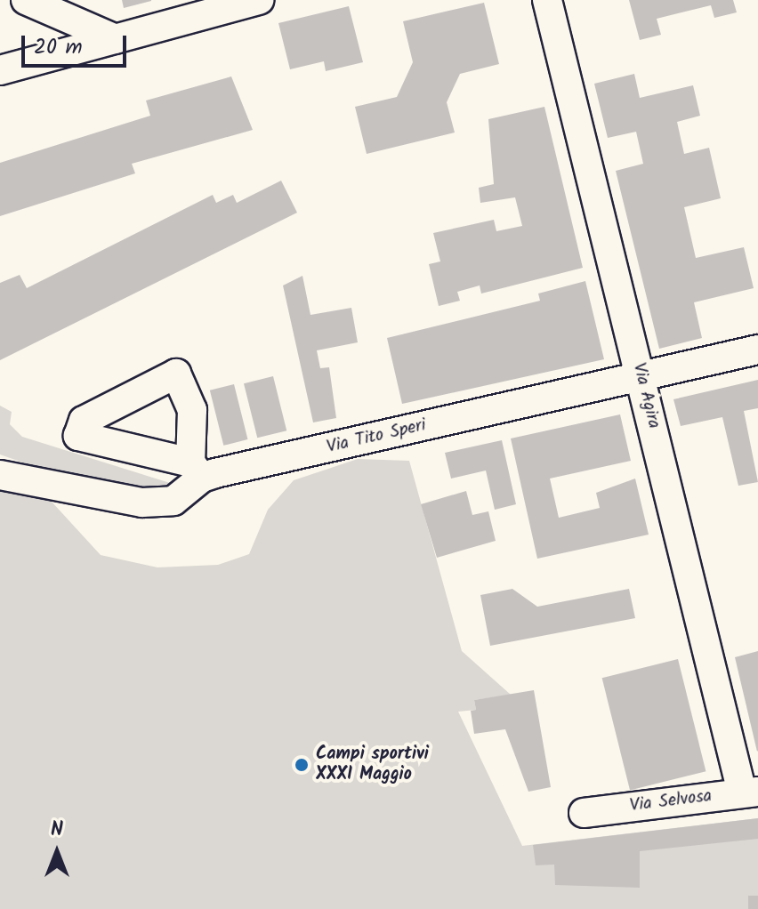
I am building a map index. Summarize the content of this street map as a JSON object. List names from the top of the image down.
{
  "streets": {
    "street": ["Via Agira", "Via Tito Speri", "Via Selvosa"]
  },
  "crossings": [
    ["Via Agira", "Via Tito Speri"],
    ["Via Agira", "Via Selvosa"]
  ],
  "places": ["Campi sportivi XXXI Maggio"],
  "scale_bar": "20 m",
  "north": "top"
}
